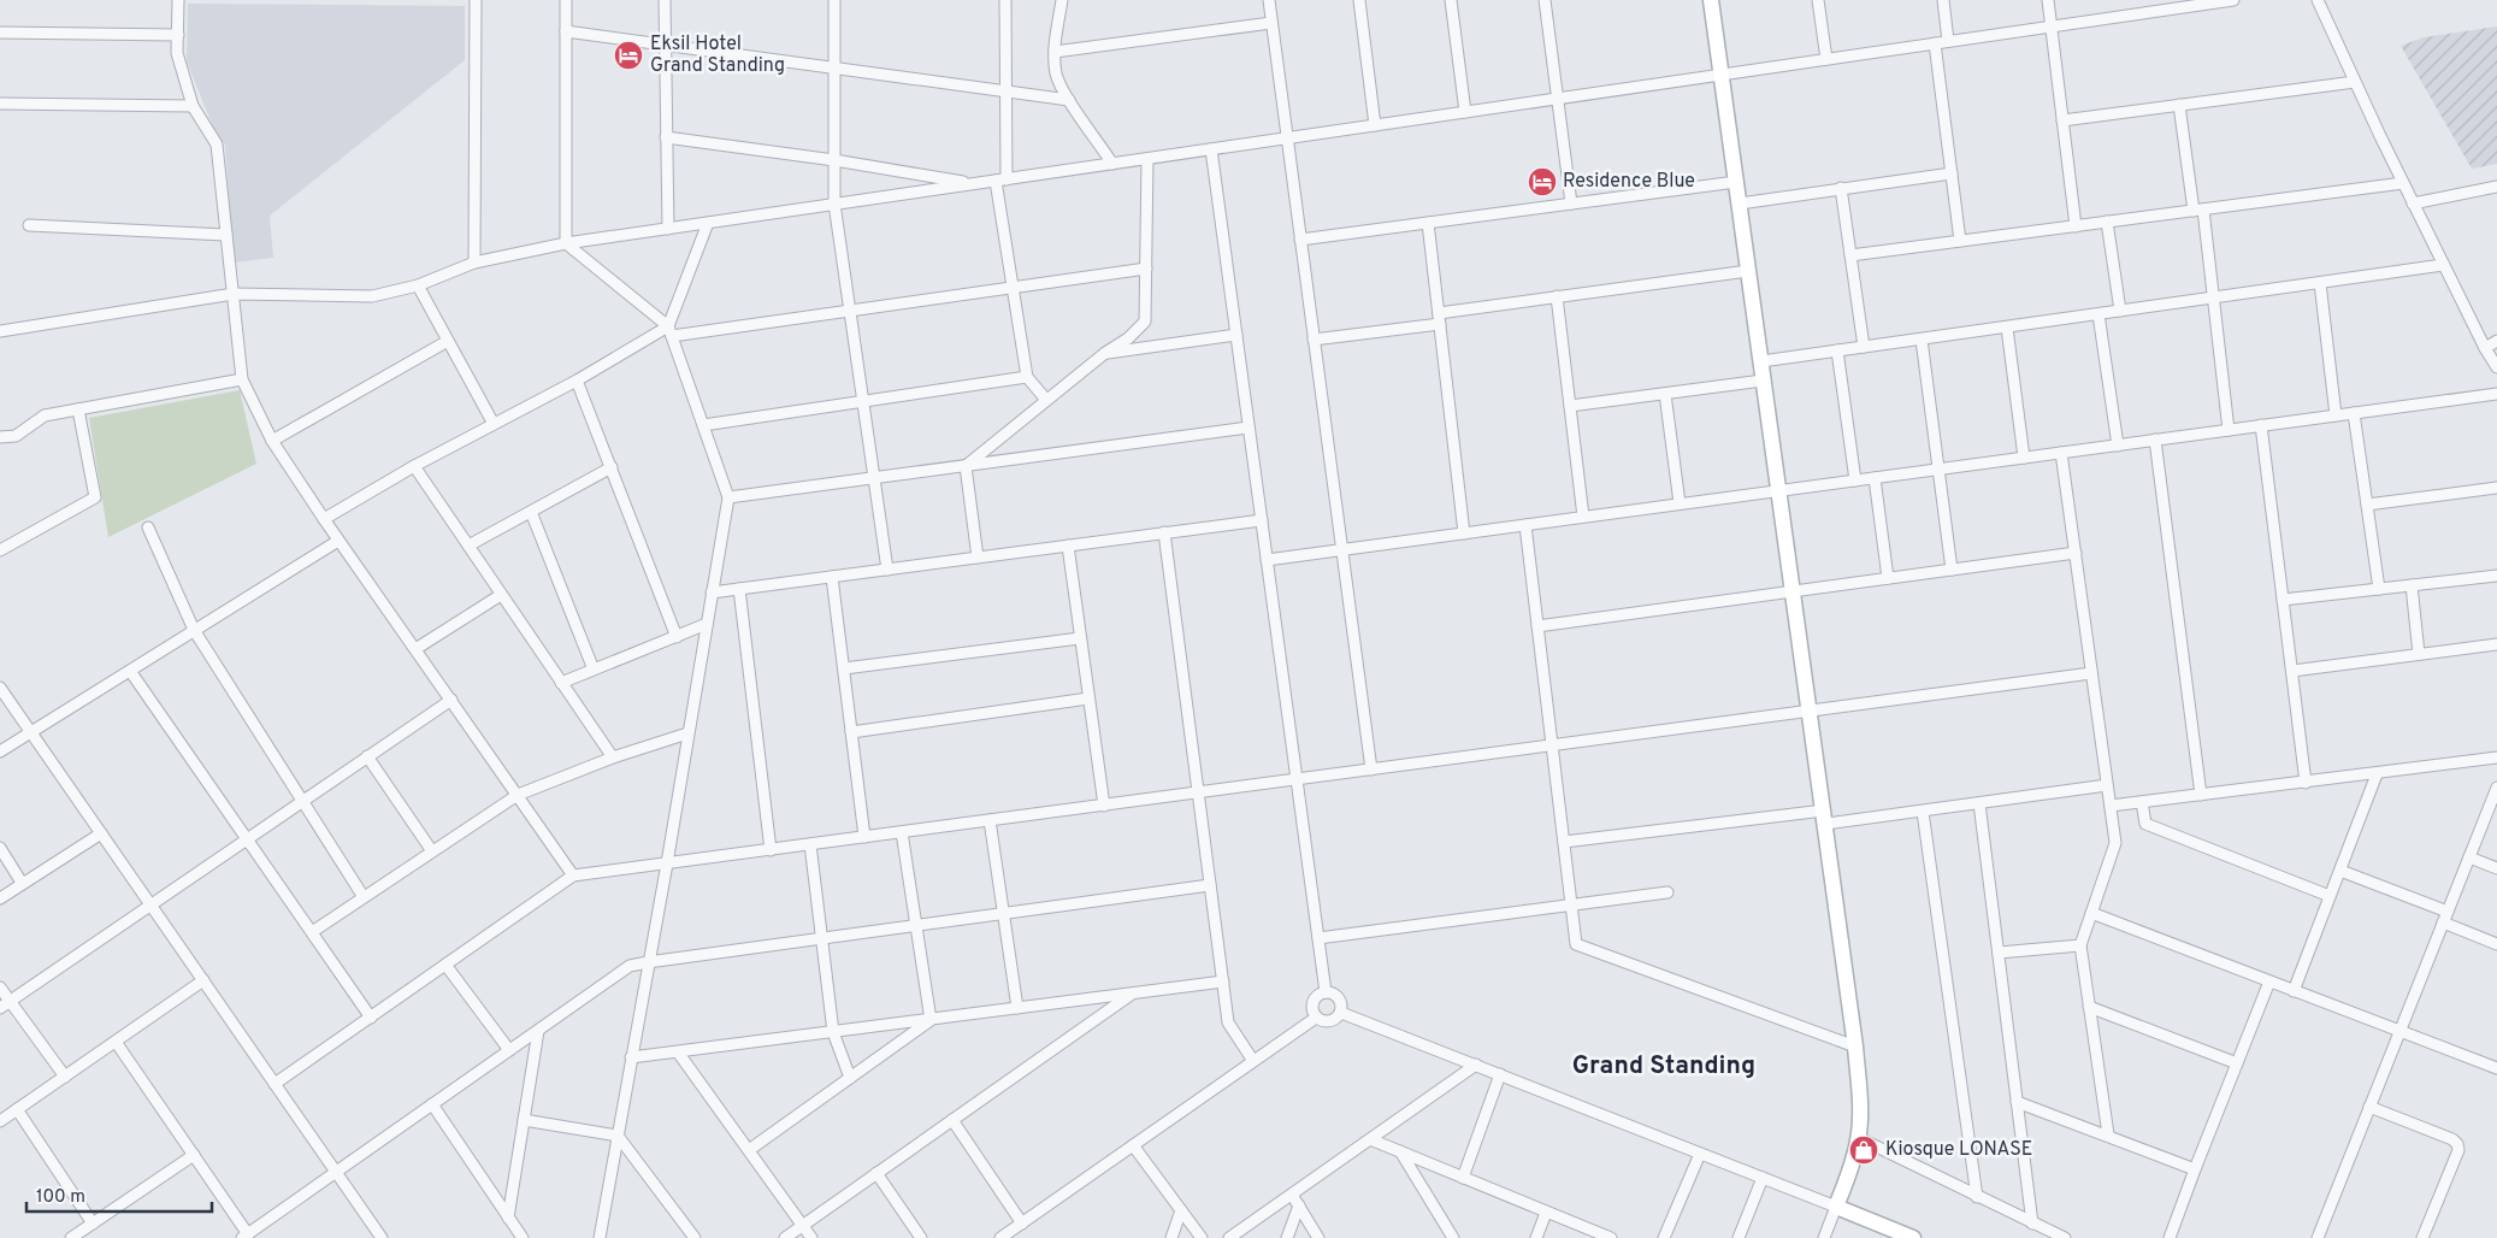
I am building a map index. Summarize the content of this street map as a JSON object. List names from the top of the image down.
{
  "districts": ["Grand Standing"],
  "places": {
    "hotel": ["Eksil Hotel Grand Standing", "Residence Blue"],
    "shop": ["Kiosque LONASE"]
  },
  "scale_bar": "100 m"
}
